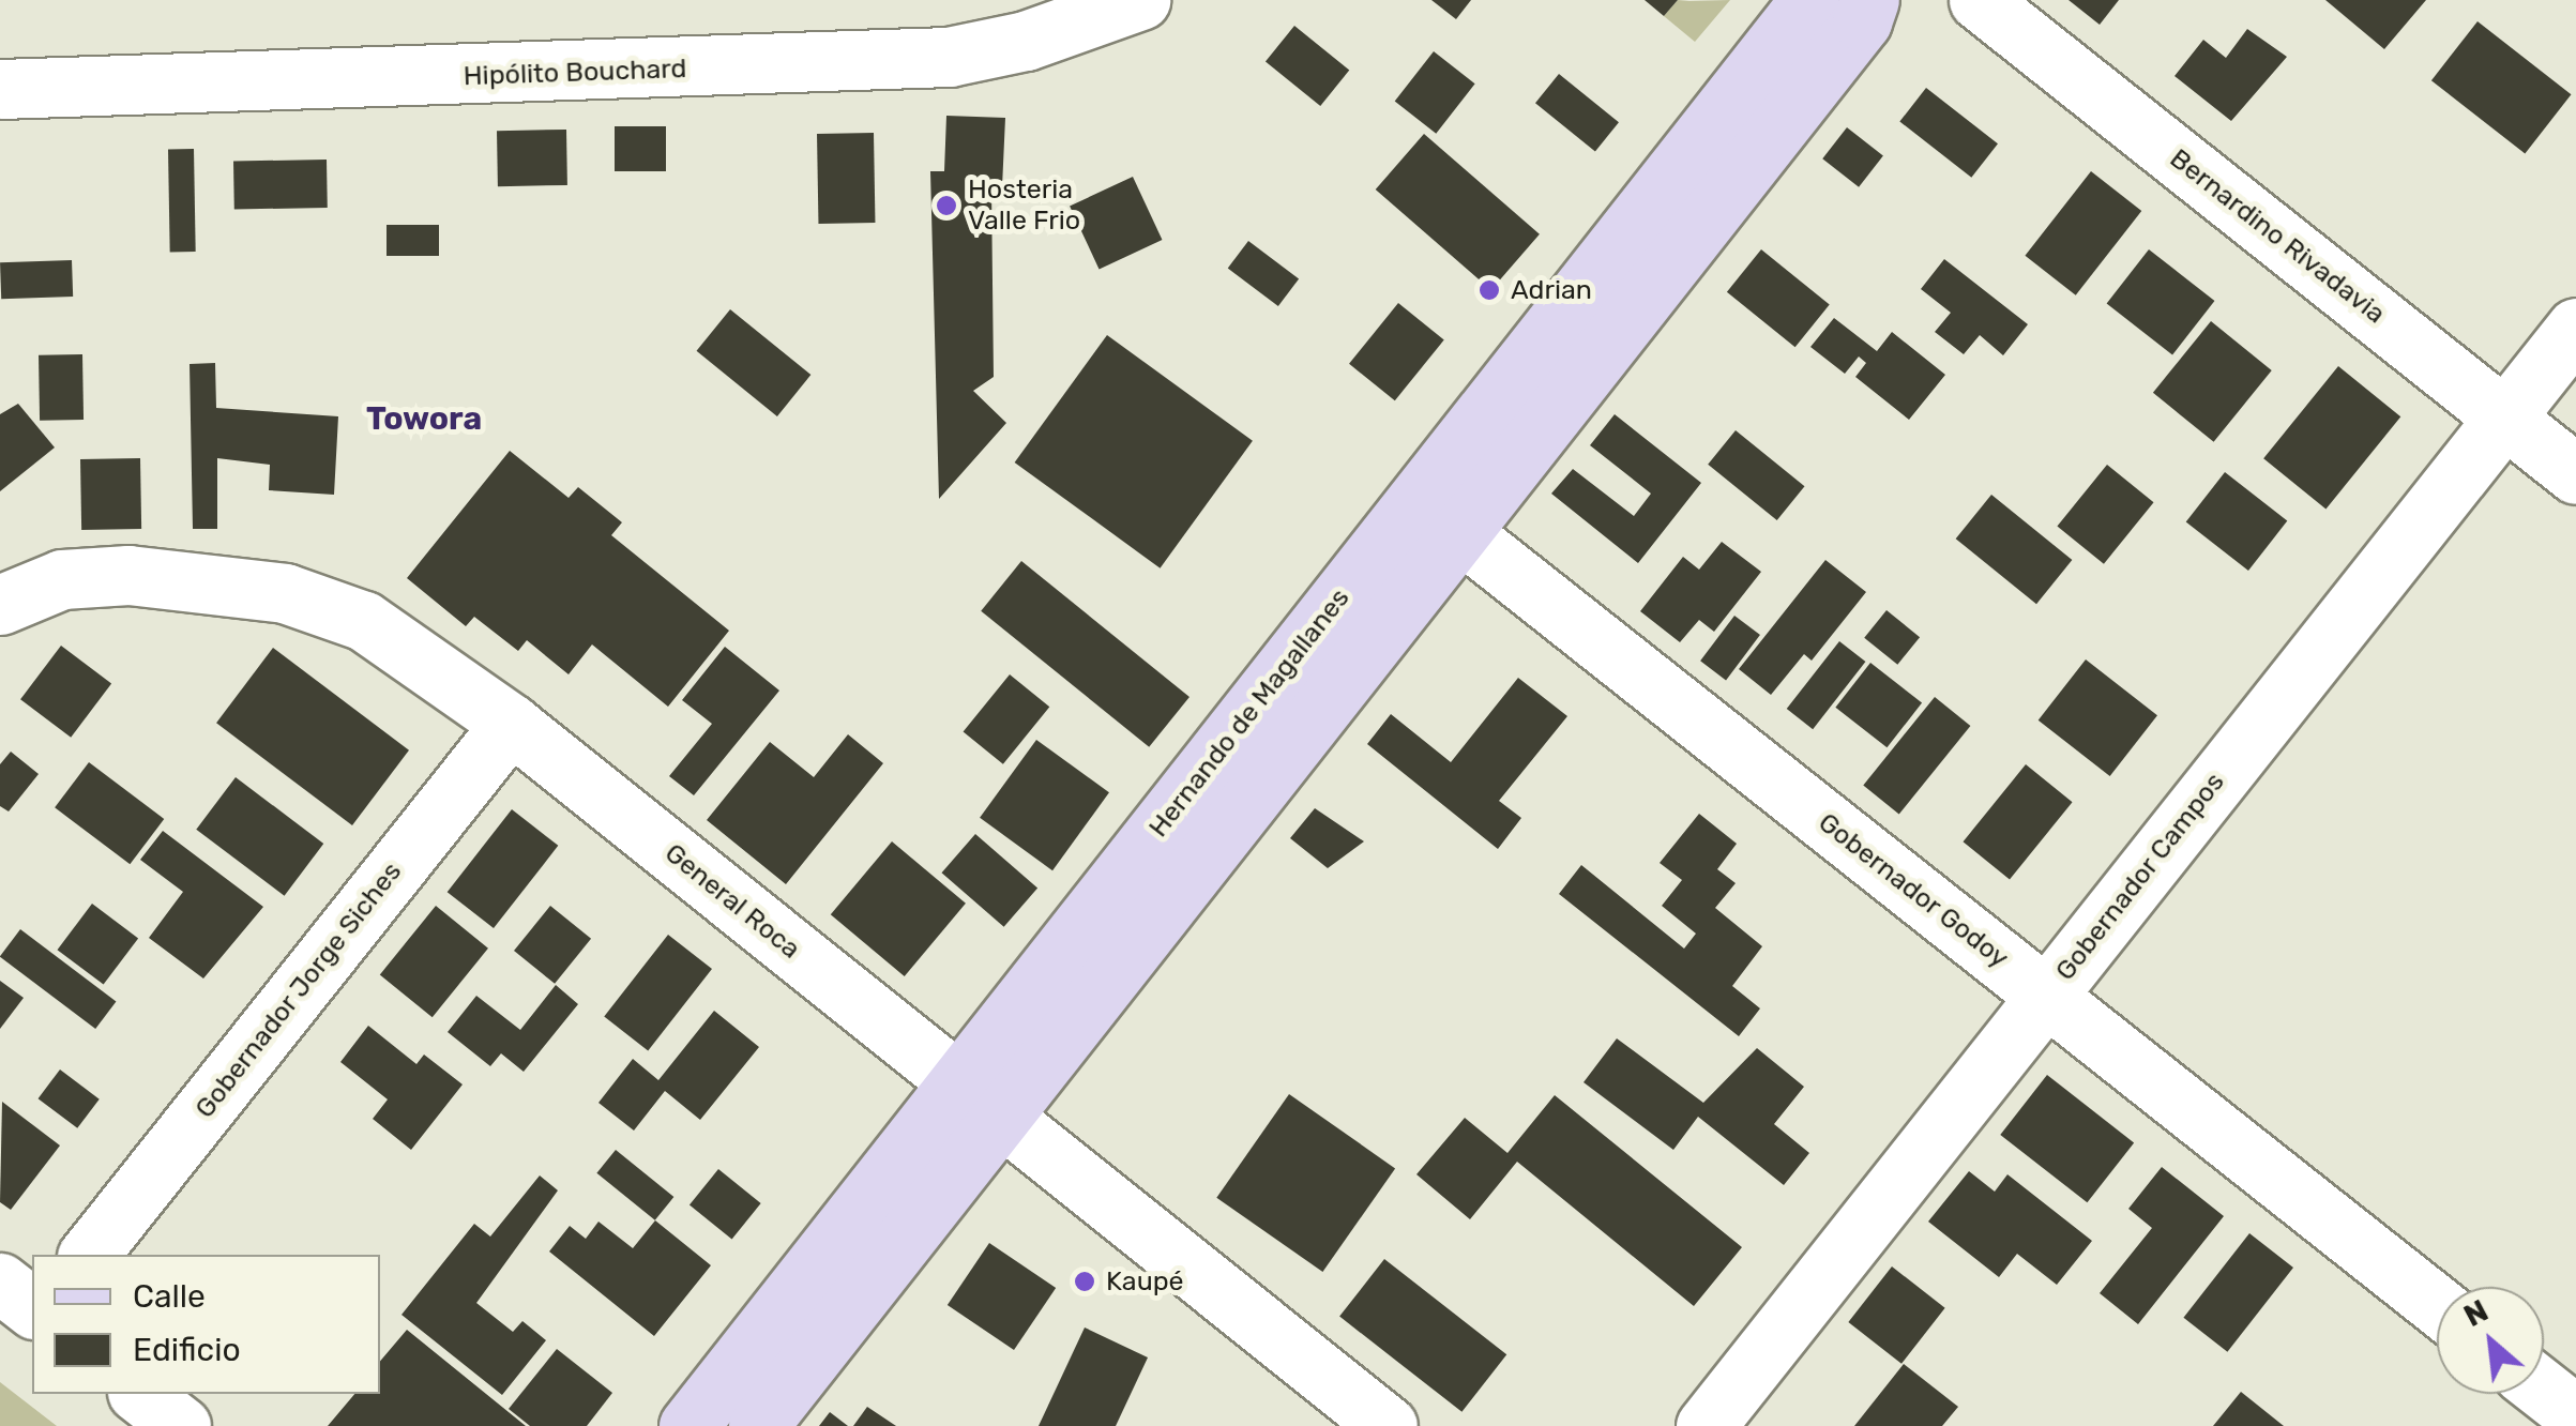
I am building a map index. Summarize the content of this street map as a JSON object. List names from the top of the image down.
{
  "streets": {
    "main road": ["Hernando de Magallanes"],
    "street": [
      "Hipólito Bouchard",
      "Bernardino Rivadavia",
      "Gobernador Campos",
      "Gobernador Godoy",
      "General Roca",
      "Gobernador Jorge Siches"
    ]
  },
  "crossings": [
    ["Bernardino Rivadavia", "Gobernador Campos"],
    ["Hernando de Magallanes", "Gobernador Godoy"],
    ["Hernando de Magallanes", "General Roca"],
    ["Gobernador Campos", "Gobernador Godoy"],
    ["General Roca", "Gobernador Jorge Siches"]
  ],
  "districts": ["Towora"],
  "places": ["Hosteria Valle Frio", "Adrian", "Kaupé"],
  "legend": ["Calle", "Edificio"],
  "north": "top left"
}
